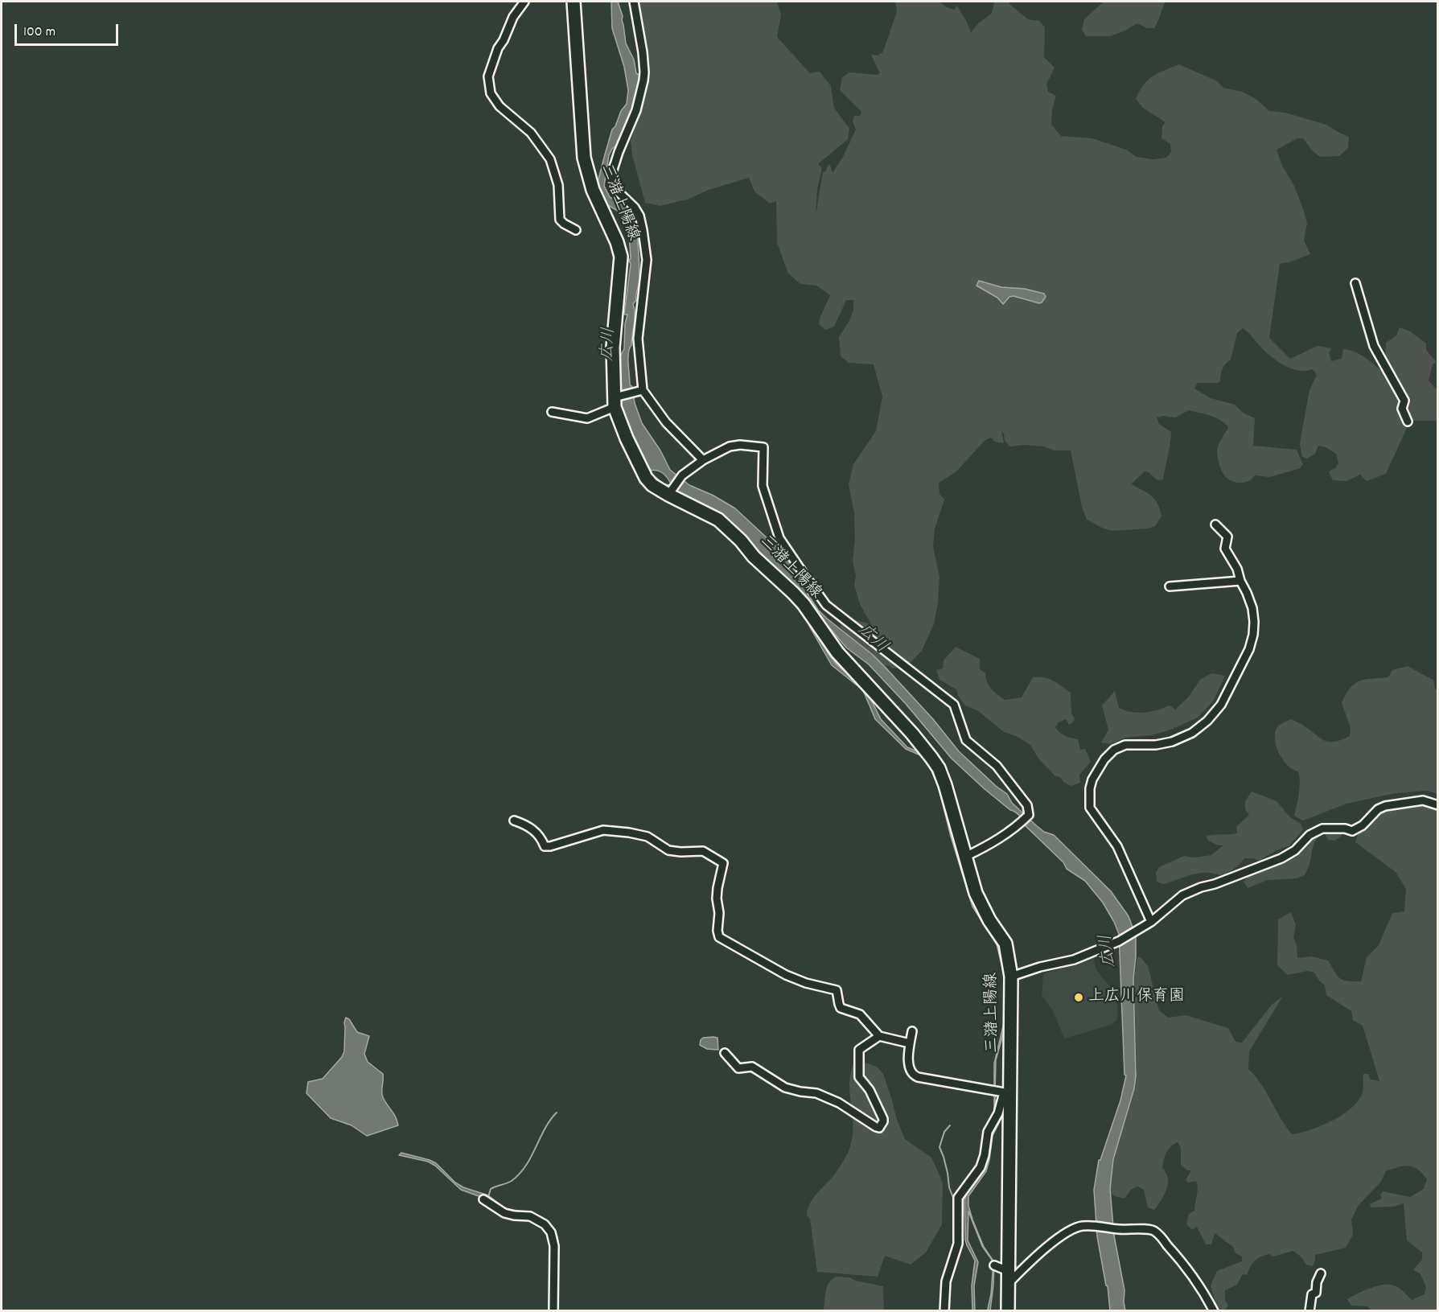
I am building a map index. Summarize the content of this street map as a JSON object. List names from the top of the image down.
{
  "streets": {
    "main road": ["三潴上陽線"]
  },
  "water": ["広川"],
  "places": ["上広川保育園"],
  "scale_bar": "100 m"
}
